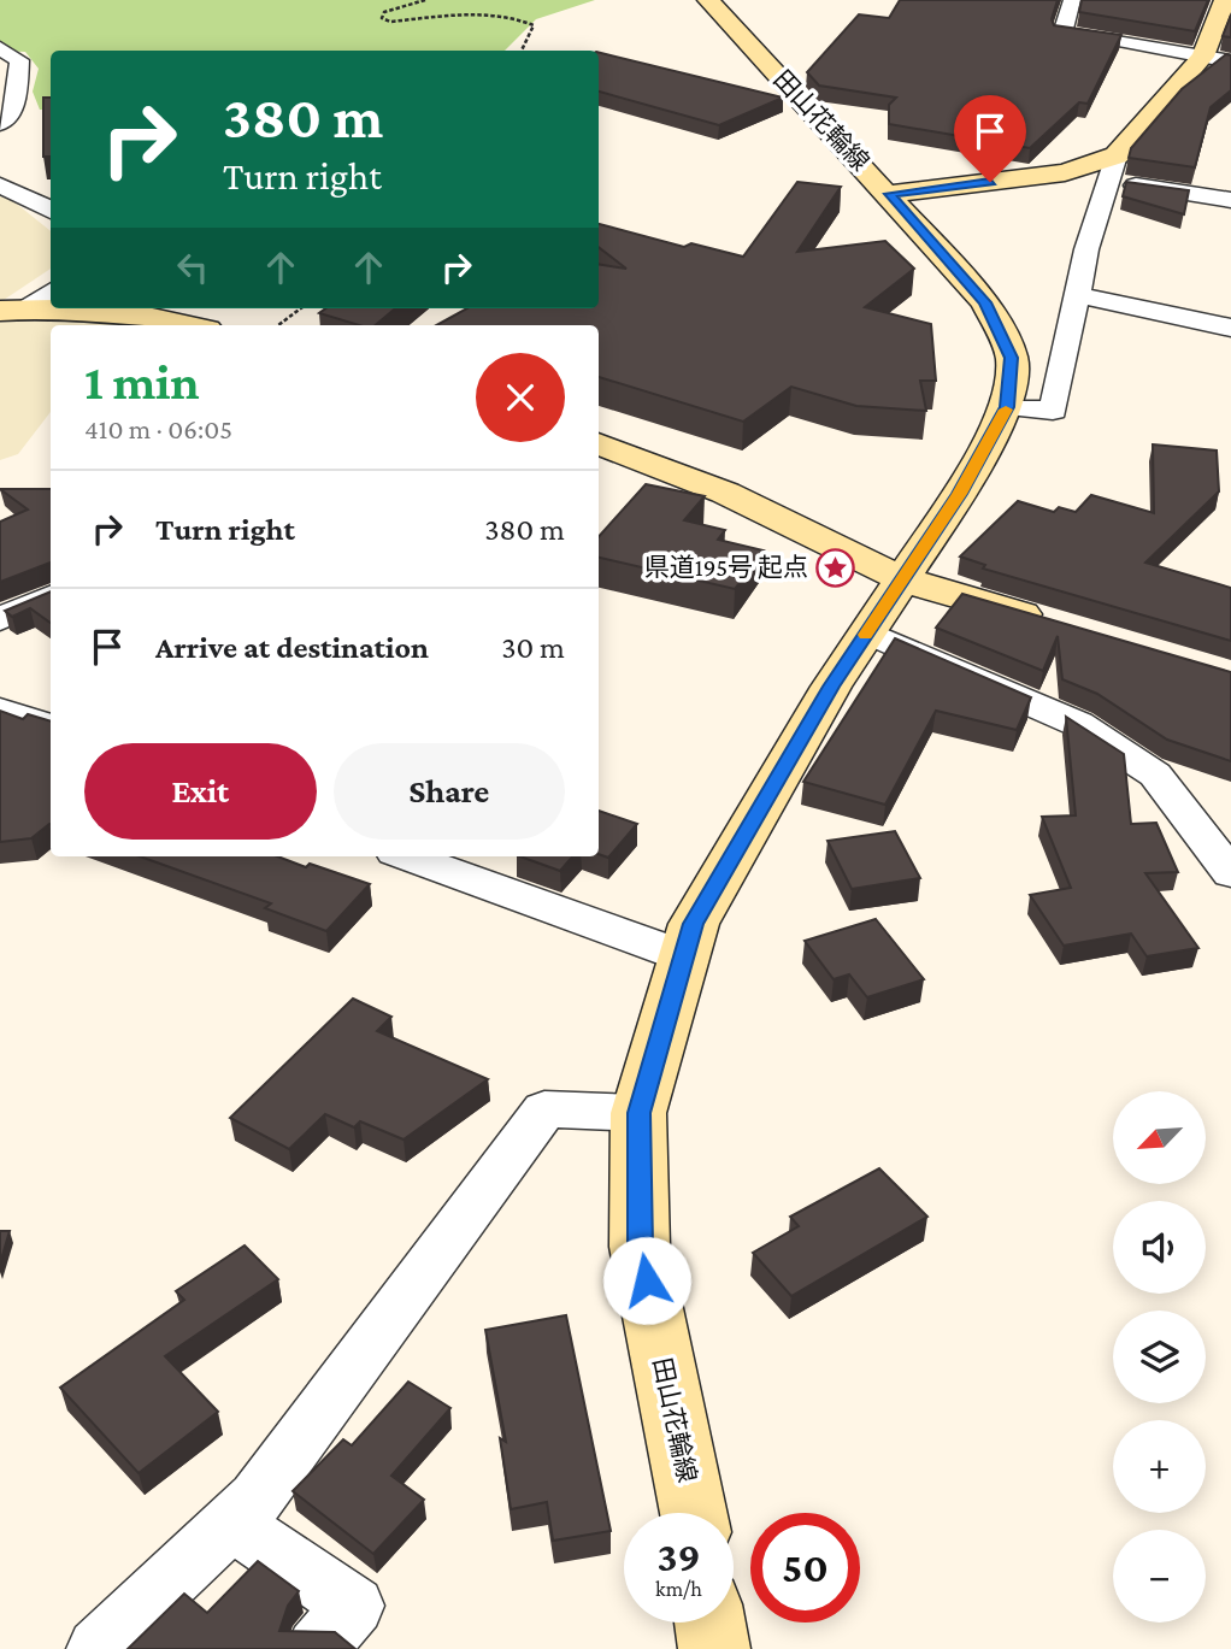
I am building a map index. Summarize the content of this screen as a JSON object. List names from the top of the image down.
{
  "streets": {
    "main road": ["田山花輪線"]
  },
  "places": {
    "place": ["県道195号 起点"]
  },
  "north": "bottom left",
  "page": {
    "turn": ["380 m", "Turn right"],
    "heading": ["1 min", "410 m · 06:05"],
    "list": [
      {
        "name": "Turn right",
        "value": "380 m"
      },
      {
        "name": "Arrive at destination",
        "value": "30 m"
      }
    ],
    "buttons": ["Exit", "Share"],
    "map_buttons": ["+", "−"],
    "speed": "39 km/h",
    "limit": "50"
  }
}
